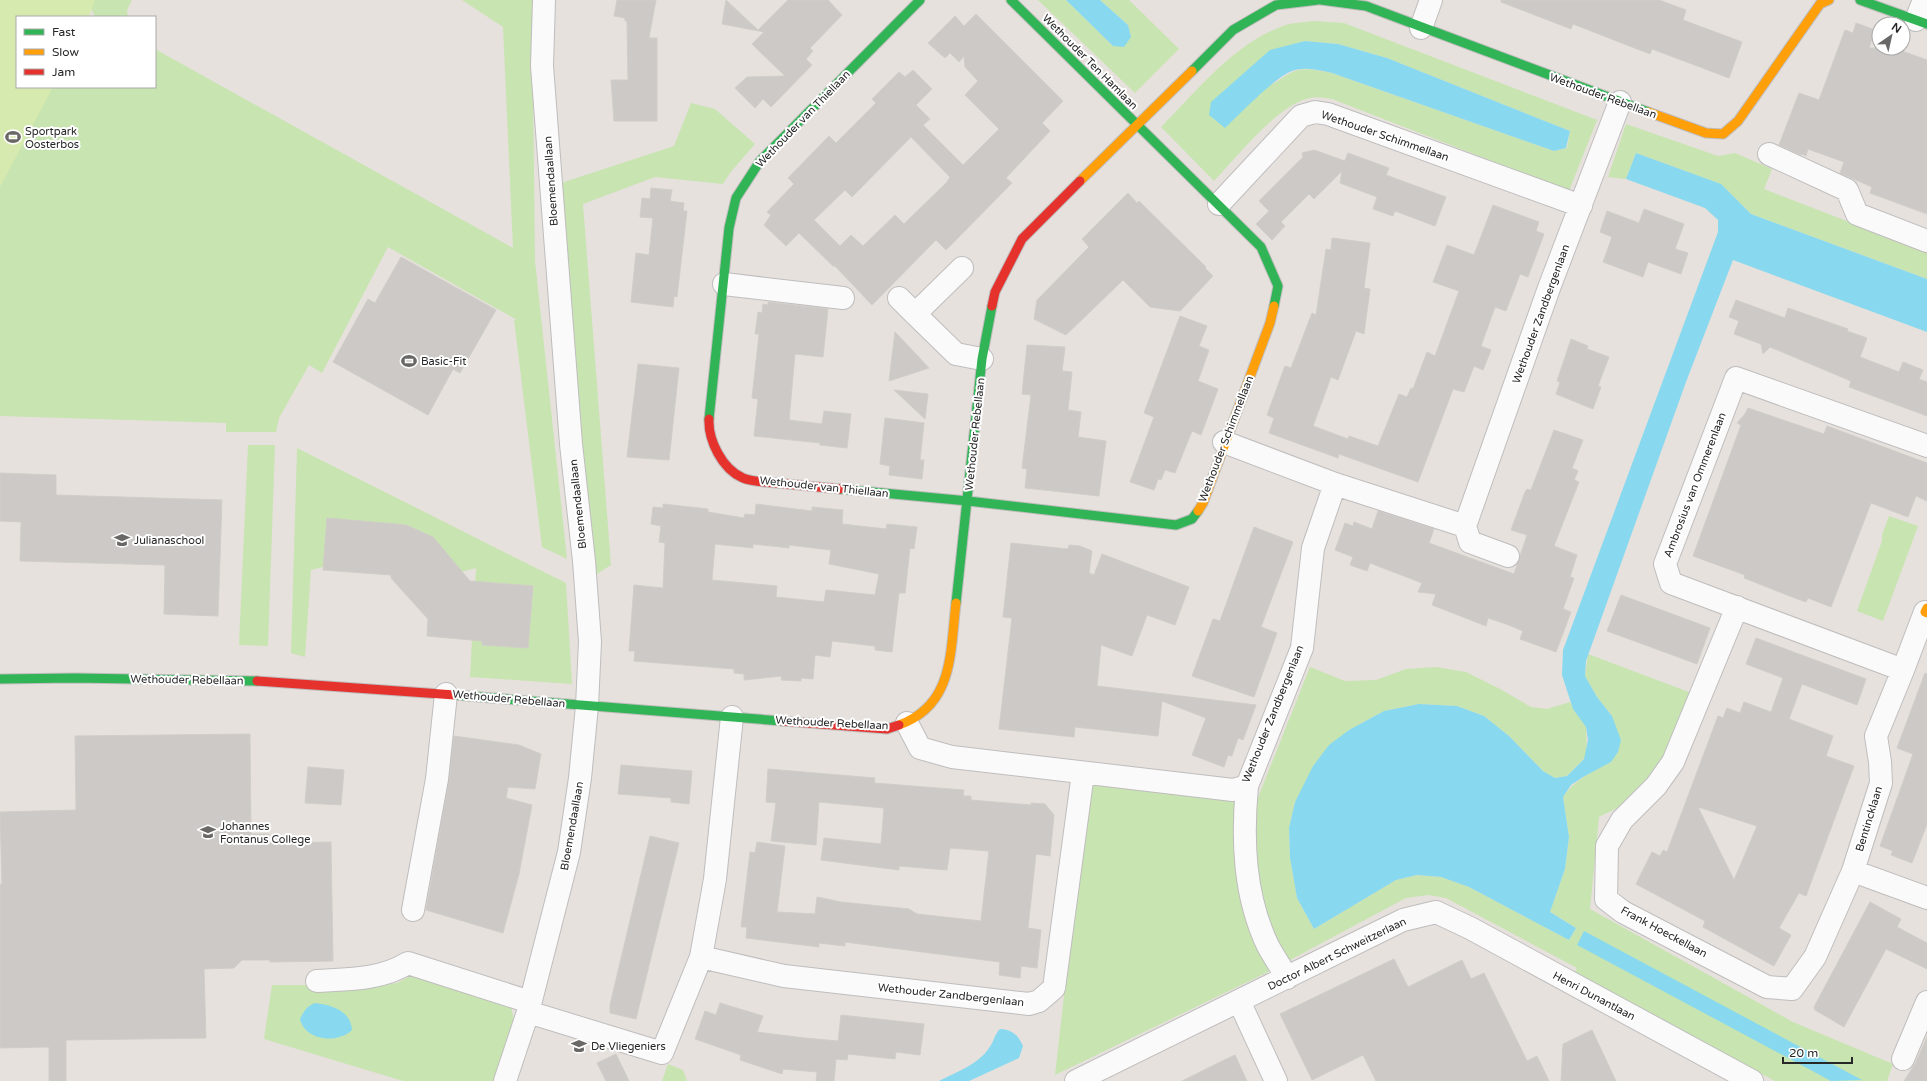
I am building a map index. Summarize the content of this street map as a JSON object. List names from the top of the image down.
{
  "streets": {
    "street": [
      "Wethouder Ten Hamlaan",
      "Wethouder Rebellaan",
      "Wethouder van Thiellaan",
      "Wethouder Schimmellaan",
      "Bloemendaallaan",
      "Wethouder Zandbergenlaan",
      "Ambrosius van Ommerenlaan",
      "Bentincklaan",
      "Frank Hoeckellaan",
      "Doctor Albert Schweitzerlaan",
      "Henri Dunantlaan"
    ]
  },
  "crossings": [
    ["Wethouder Ten Hamlaan", "Wethouder Rebellaan"],
    ["Wethouder Ten Hamlaan", "Wethouder Schimmellaan"],
    ["Wethouder Rebellaan", "Wethouder van Thiellaan"],
    ["Wethouder Rebellaan", "Wethouder Schimmellaan"],
    ["Wethouder Rebellaan", "Bloemendaallaan"],
    ["Wethouder Rebellaan", "Wethouder Zandbergenlaan"],
    ["Wethouder van Thiellaan", "Wethouder Schimmellaan"],
    ["Wethouder Schimmellaan", "Wethouder Zandbergenlaan"],
    ["Ambrosius van Ommerenlaan", "Bentincklaan"],
    ["Ambrosius van Ommerenlaan", "Frank Hoeckellaan"],
    ["Bentincklaan", "Frank Hoeckellaan"],
    ["Doctor Albert Schweitzerlaan", "Henri Dunantlaan"]
  ],
  "places": {
    "sports": ["Sportpark Oosterbos", "Basic-Fit"],
    "school or university": ["Julianaschool", "Johannes Fontanus College", "De Vliegeniers"]
  },
  "legend": ["Fast", "Slow", "Jam"],
  "scale_bar": "20 m",
  "north": "top right"
}
